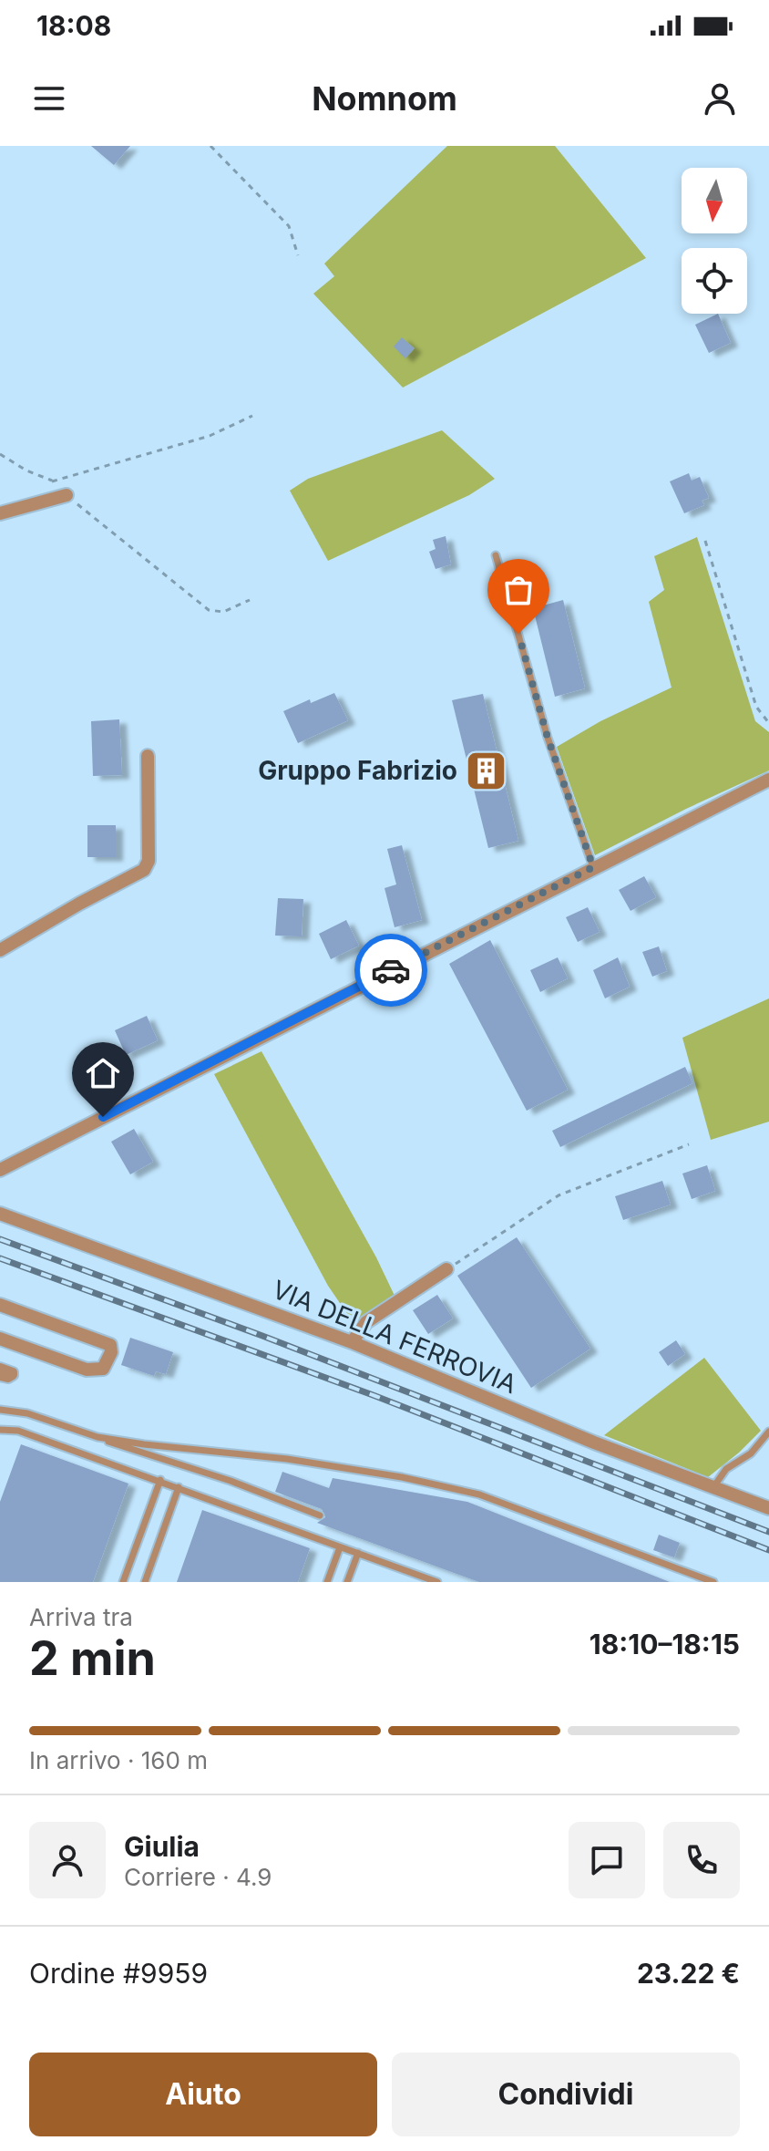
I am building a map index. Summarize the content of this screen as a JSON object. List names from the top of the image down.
{
  "streets": {
    "street": ["VIA DELLA FERROVIA"]
  },
  "places": {
    "building": ["Gruppo Fabrizio"]
  },
  "north": "bottom",
  "page": {
    "status": "18:08",
    "header": "Nomnom",
    "heading": ["2 min", "Arriva tra", "18:10–18:15"],
    "panel": [
      "Giulia",
      "Corriere · 4.9",
      "Ordine #9959",
      "23.22 €"
    ],
    "bar": "In arrivo · 160 m",
    "buttons": ["Aiuto", "Condividi"]
  }
}
